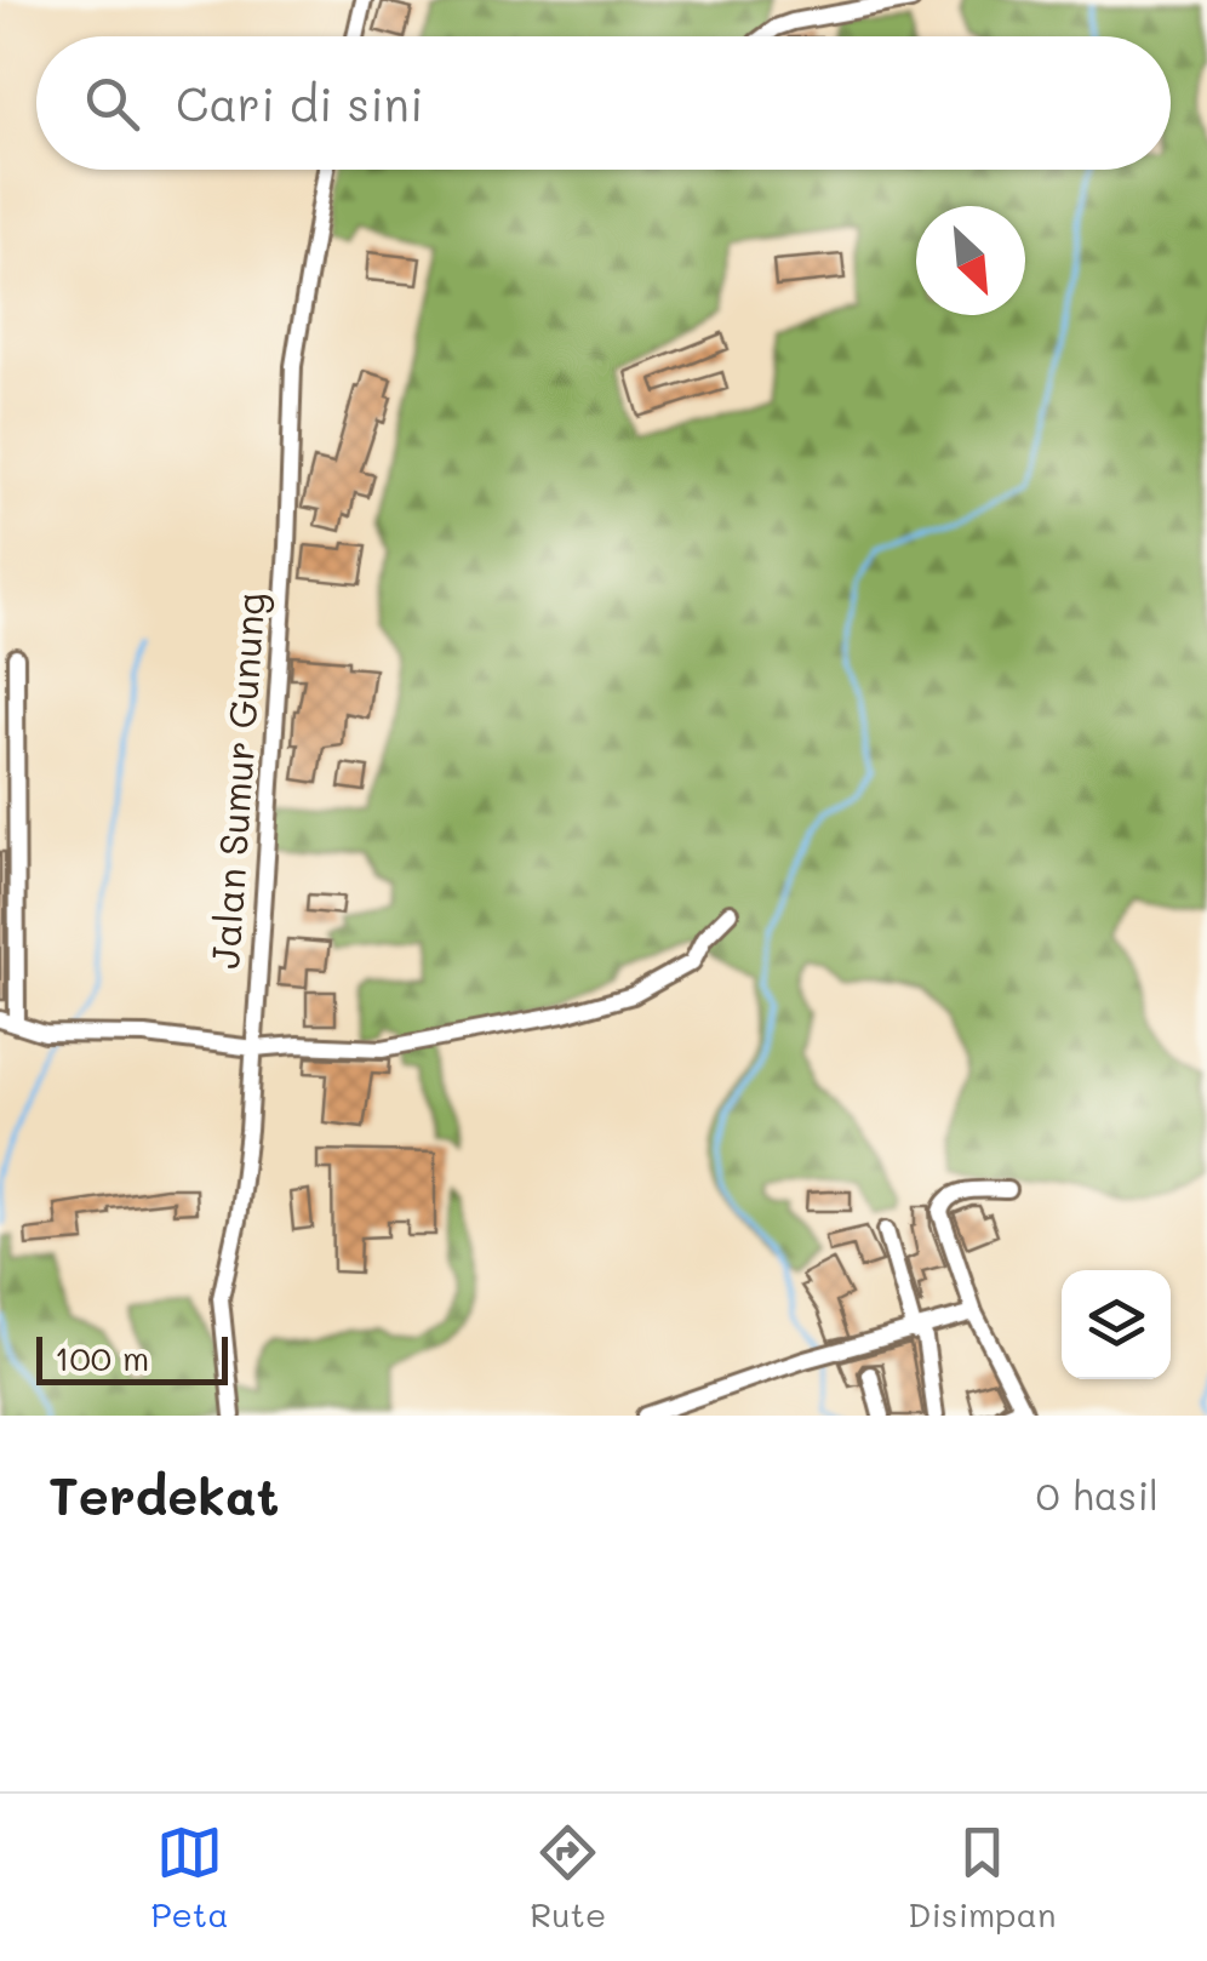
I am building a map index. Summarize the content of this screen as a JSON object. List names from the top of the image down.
{
  "streets": {
    "street": ["Jalan Sumur Gunung"]
  },
  "scale_bar": "100 m",
  "north": "bottom right",
  "page": {
    "search": "Cari di sini",
    "scale": "100 m",
    "heading": ["Terdekat", "0 hasil"],
    "nav": ["Peta", "Rute", "Disimpan"]
  }
}
